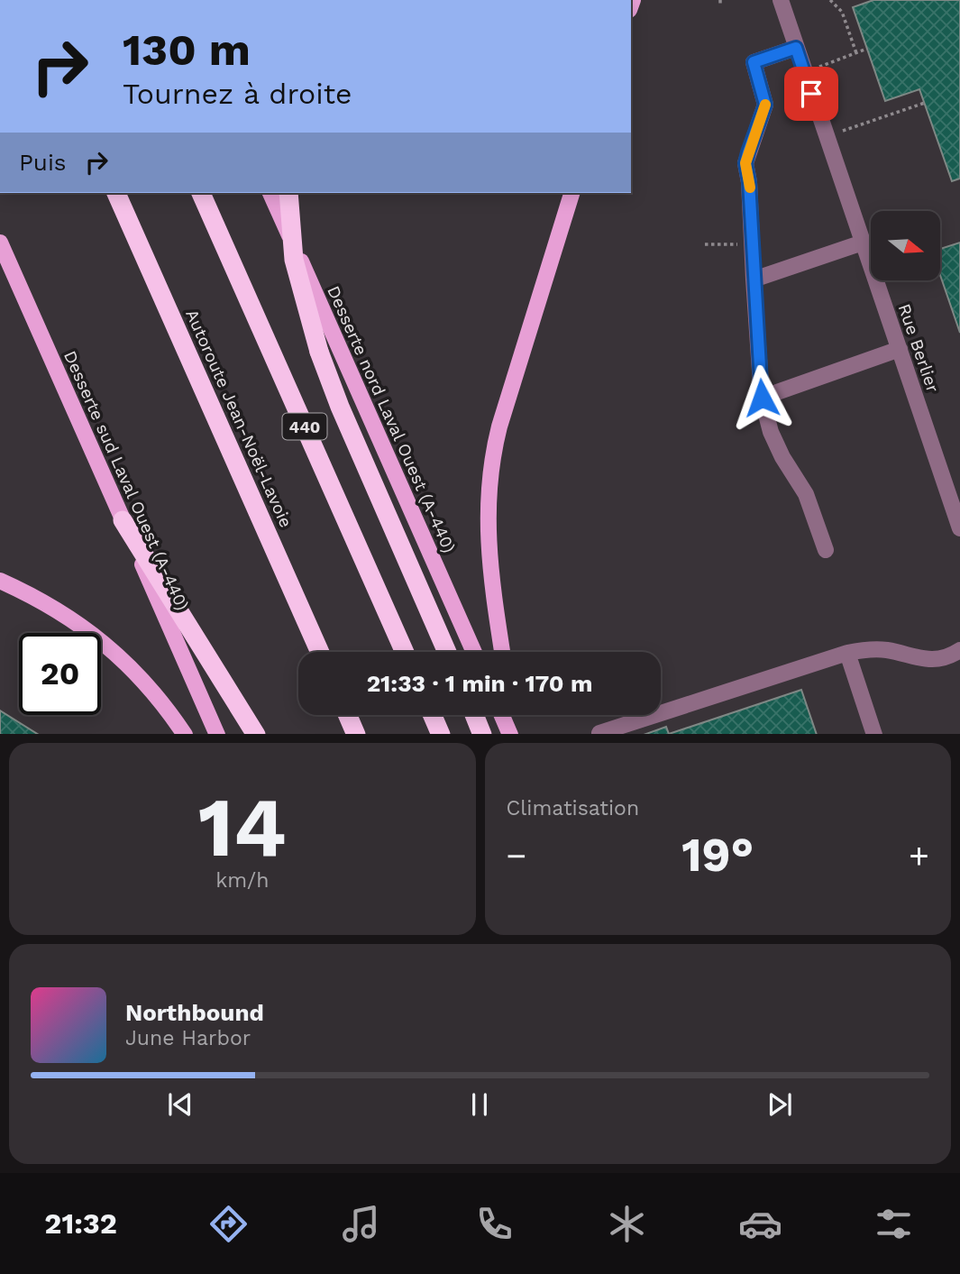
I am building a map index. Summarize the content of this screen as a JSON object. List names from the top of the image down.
{
  "streets": {
    "highway": ["Autoroute Jean-Noël-Lavoie", "440"],
    "main road": ["Desserte nord Laval Ouest (A-440)", "Desserte sud Laval Ouest (A-440)"],
    "street": ["Rue Berlier"]
  },
  "north": "right",
  "page": {
    "turn": ["130 m", "Tournez à droite"],
    "then": "Puis",
    "limit": "20",
    "trip": "21:33 · 1 min · 170 m",
    "tile": [
      ["14", "km/h"],
      "Climatisation"
    ],
    "heat": ["−", "19°", "+"],
    "song": ["Northbound", "June Harbor"],
    "tabs": "21:32"
  }
}
